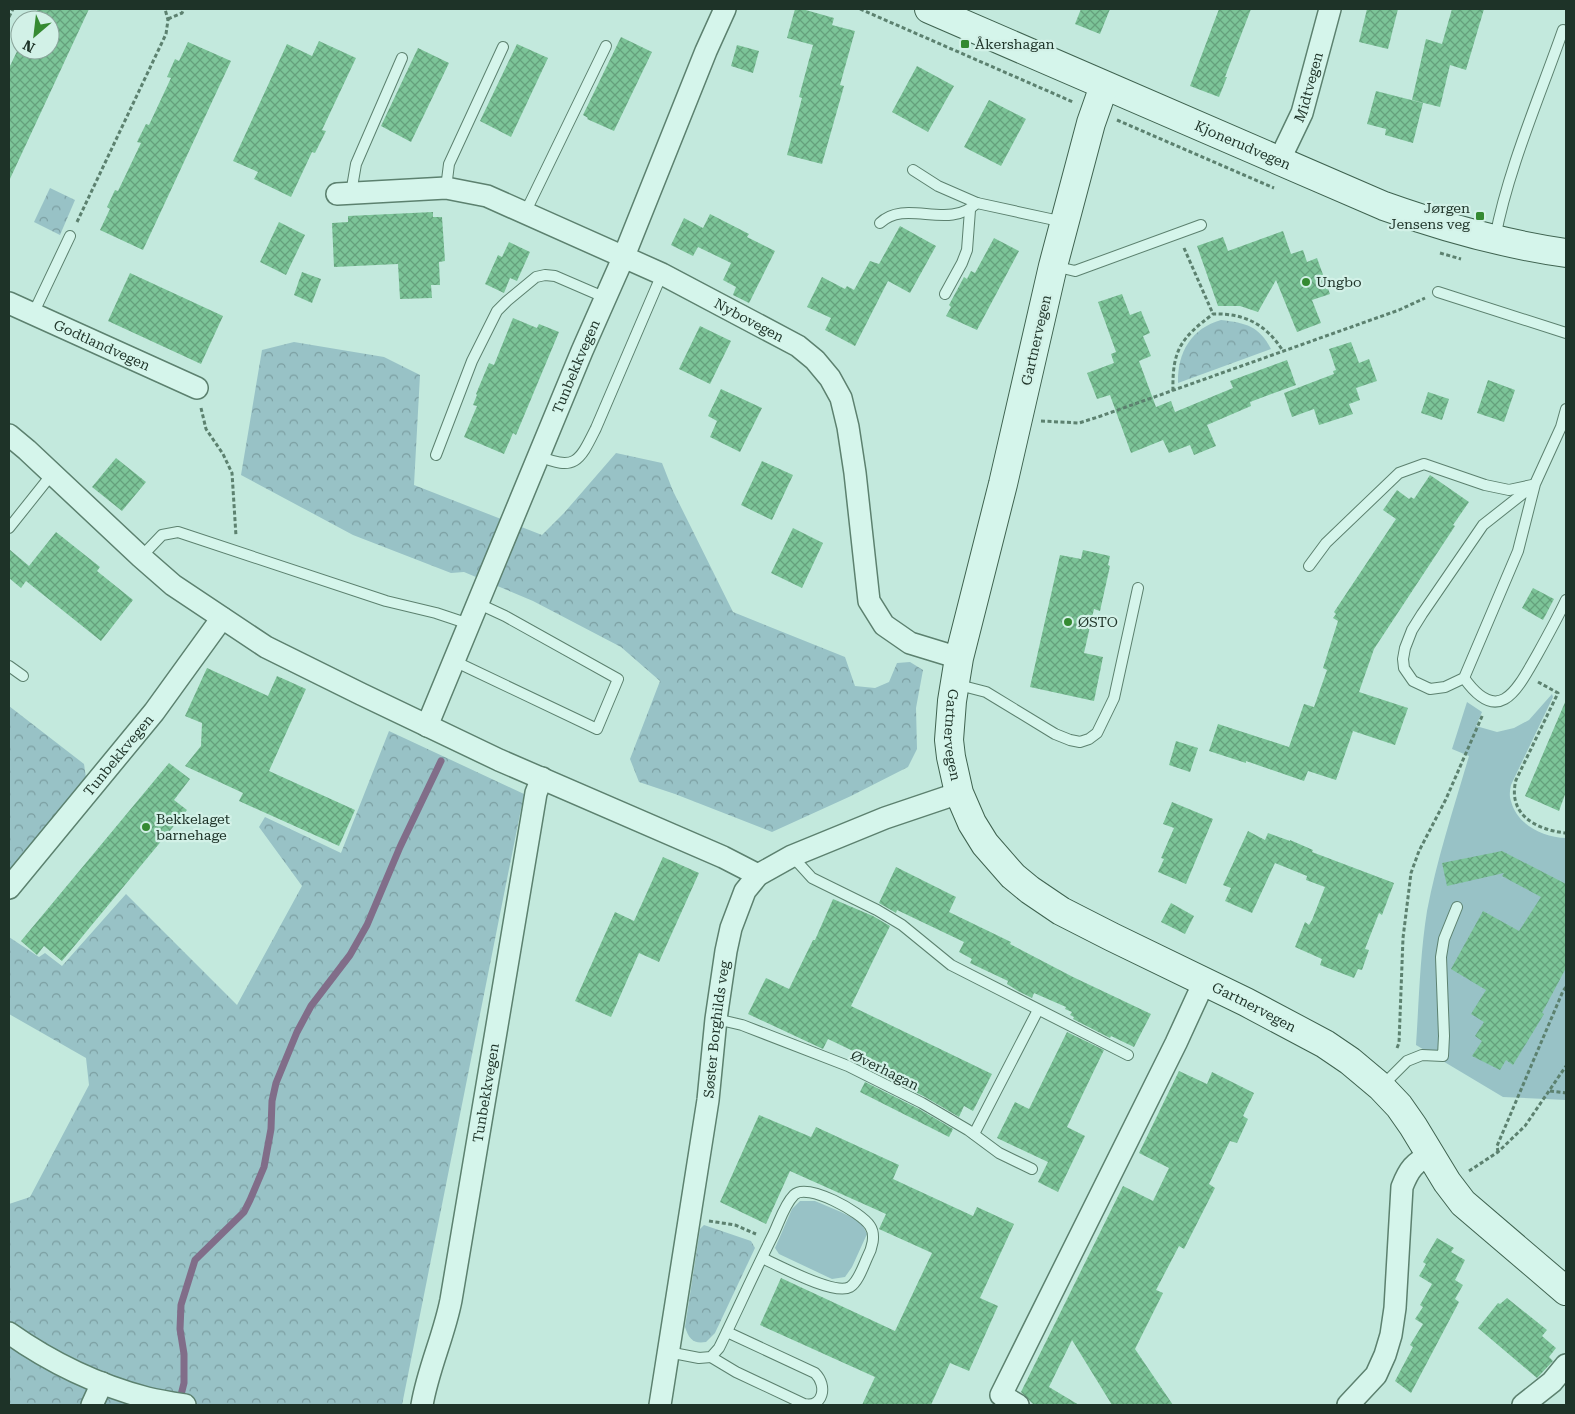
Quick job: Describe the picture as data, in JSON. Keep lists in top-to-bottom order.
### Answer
{
  "streets": {
    "street": [
      "Midtvegen",
      "Kjonerudvegen",
      "Nybovegen",
      "Gartnervegen",
      "Godtlandvegen",
      "Tunbekkvegen",
      "Søster Borghilds veg"
    ],
    "lane": ["Øverhagan"]
  },
  "crossings": [
    ["Midtvegen", "Kjonerudvegen"],
    ["Kjonerudvegen", "Gartnervegen"],
    ["Nybovegen", "Gartnervegen"],
    ["Nybovegen", "Tunbekkvegen"],
    ["Gartnervegen", "Søster Borghilds veg"],
    ["Søster Borghilds veg", "Øverhagan"]
  ],
  "places": {
    "transit": ["Åkershagan", "Jørgen Jensens veg"],
    "other": ["Ungbo", "ØSTO", "Bekkelaget barnehage"]
  },
  "north": "bottom left"
}
